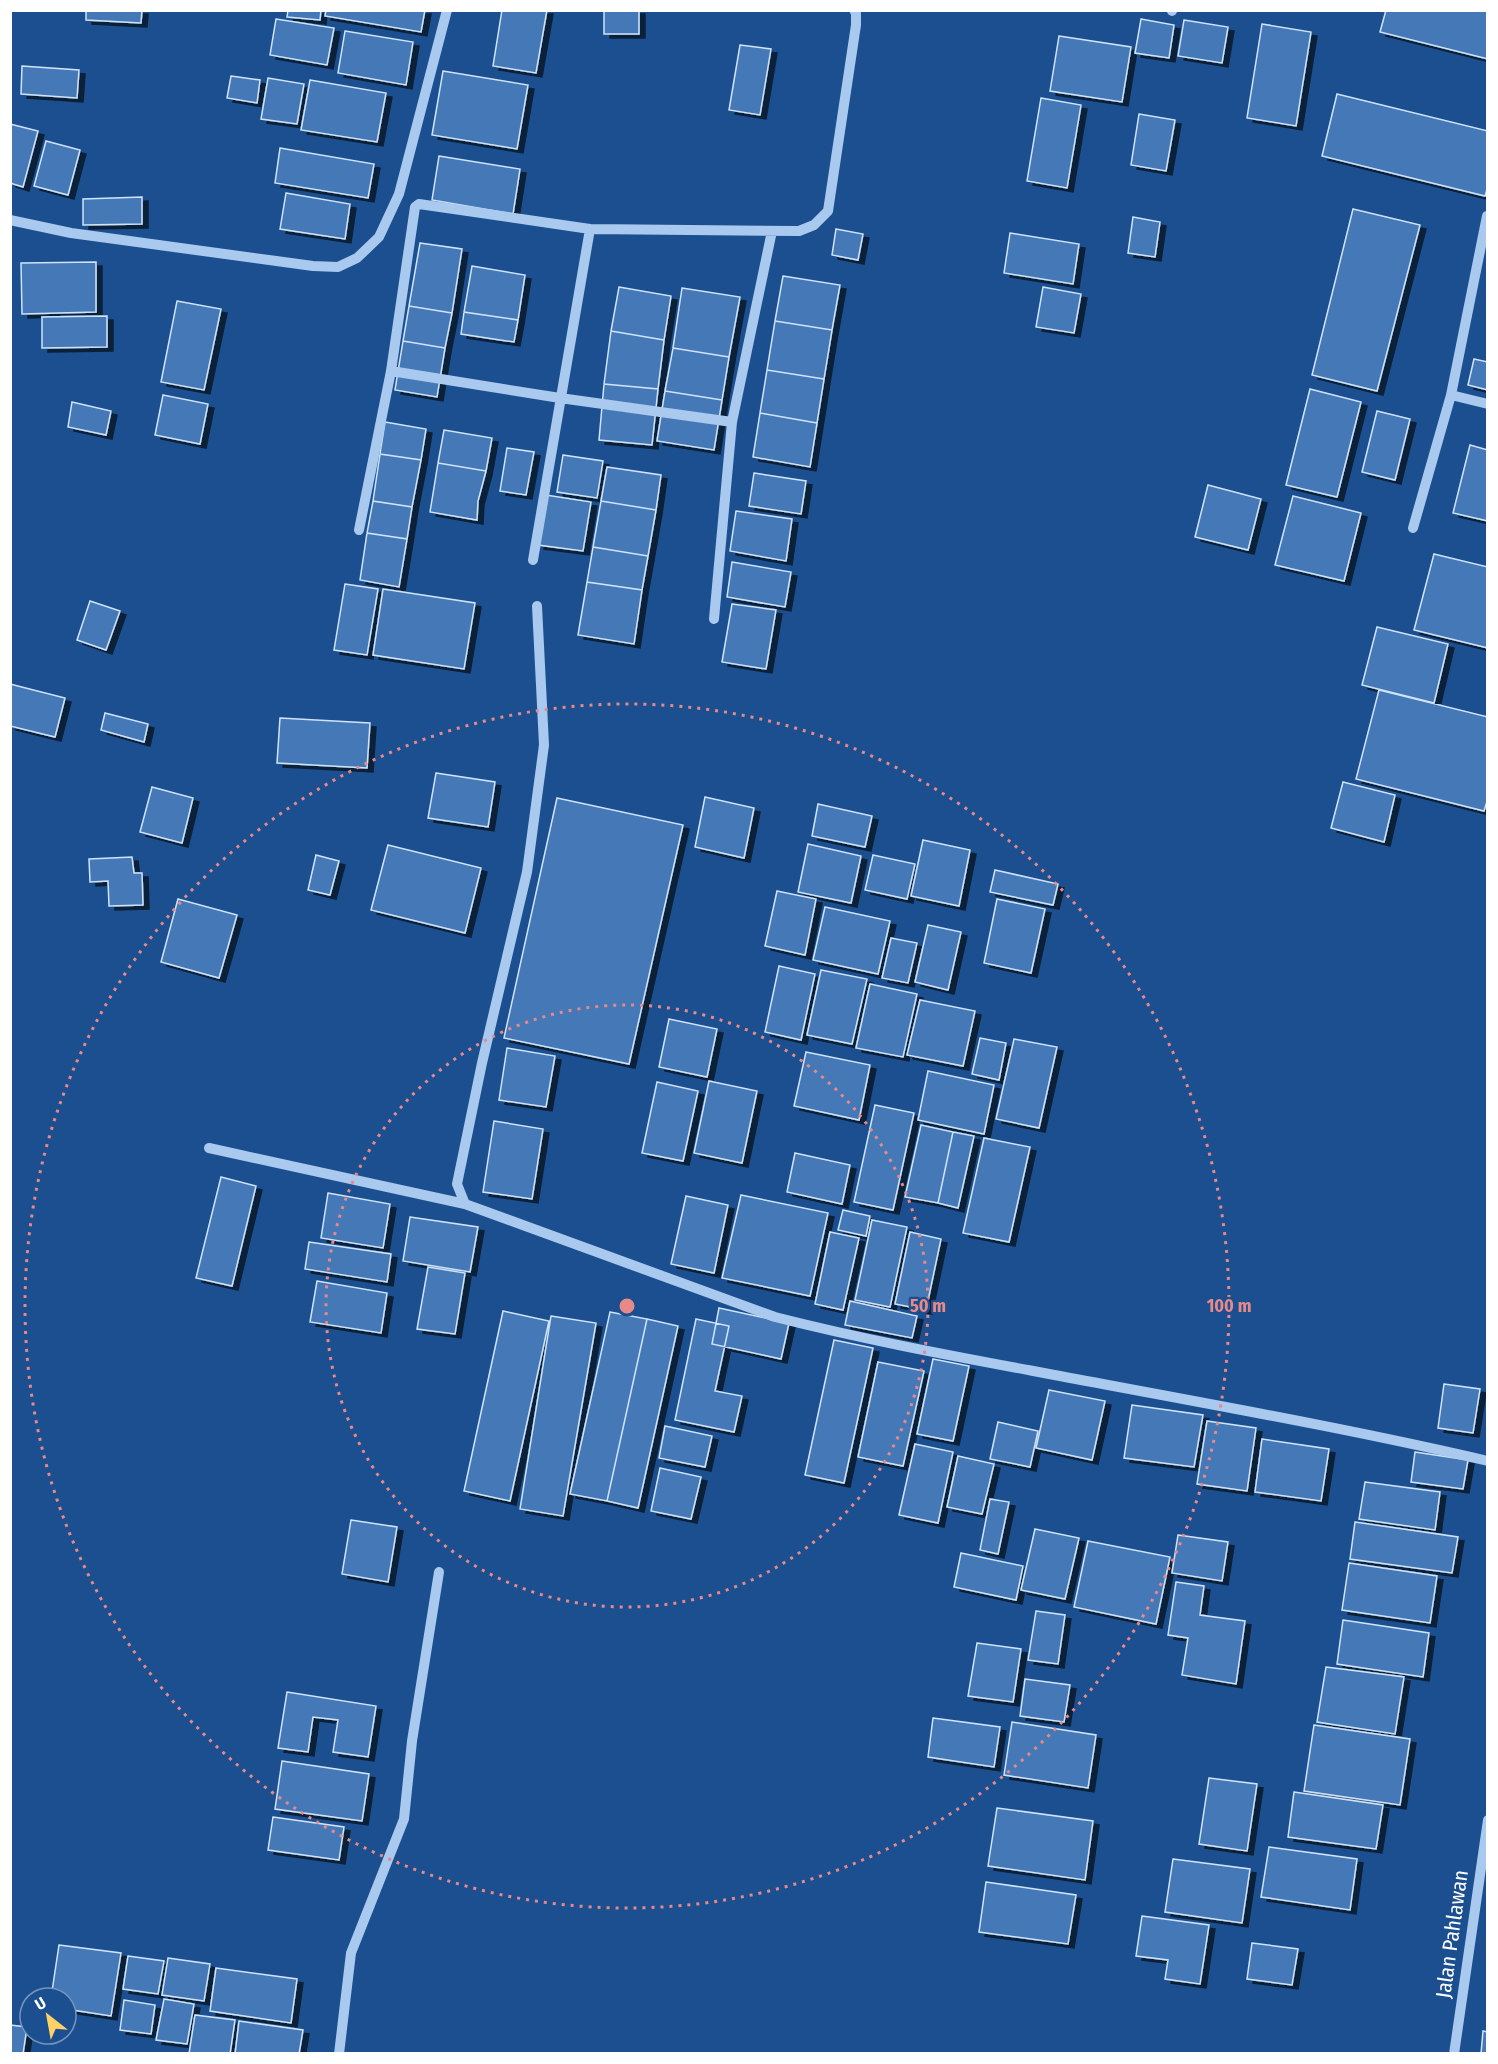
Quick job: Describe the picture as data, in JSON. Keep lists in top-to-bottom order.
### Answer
{
  "streets": {
    "street": ["Jalan Pahlawan"]
  },
  "north": "top left",
  "rings": ["50 m", "100 m"]
}
